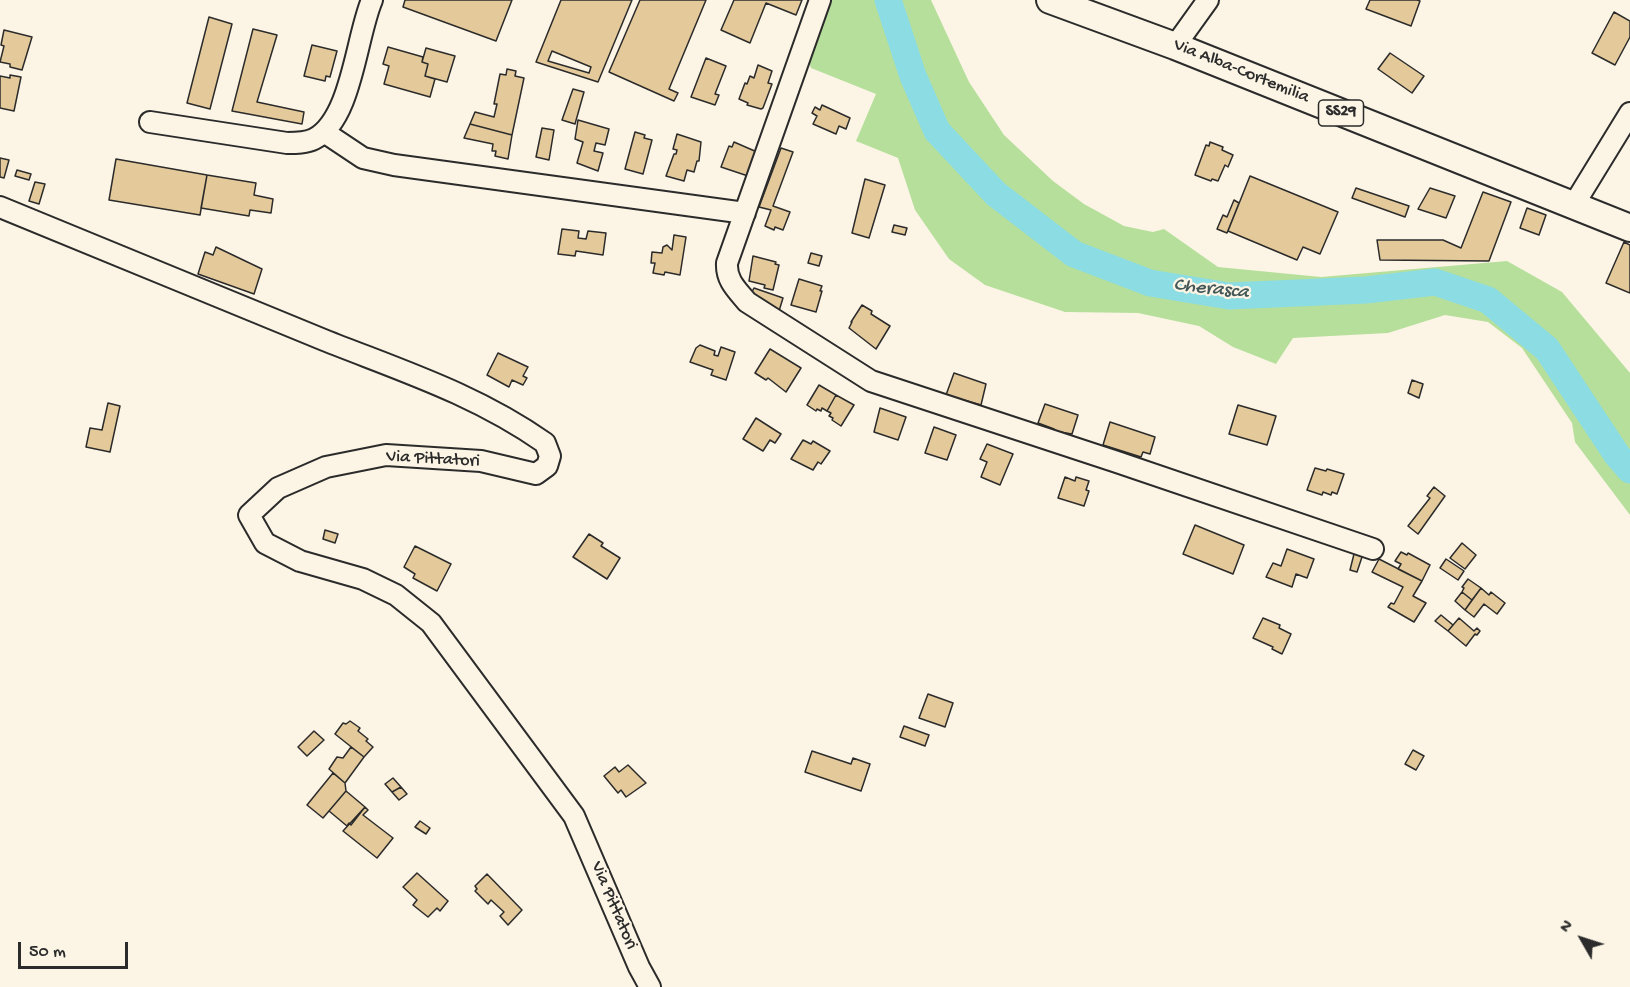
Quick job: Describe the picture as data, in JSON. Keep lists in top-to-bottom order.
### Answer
{
  "streets": {
    "main road": ["Via Alba-Cortemilia", "SS29"],
    "street": ["Via Pittatori"]
  },
  "water": ["Cherasca"],
  "scale_bar": "50 m",
  "north": "top left"
}
